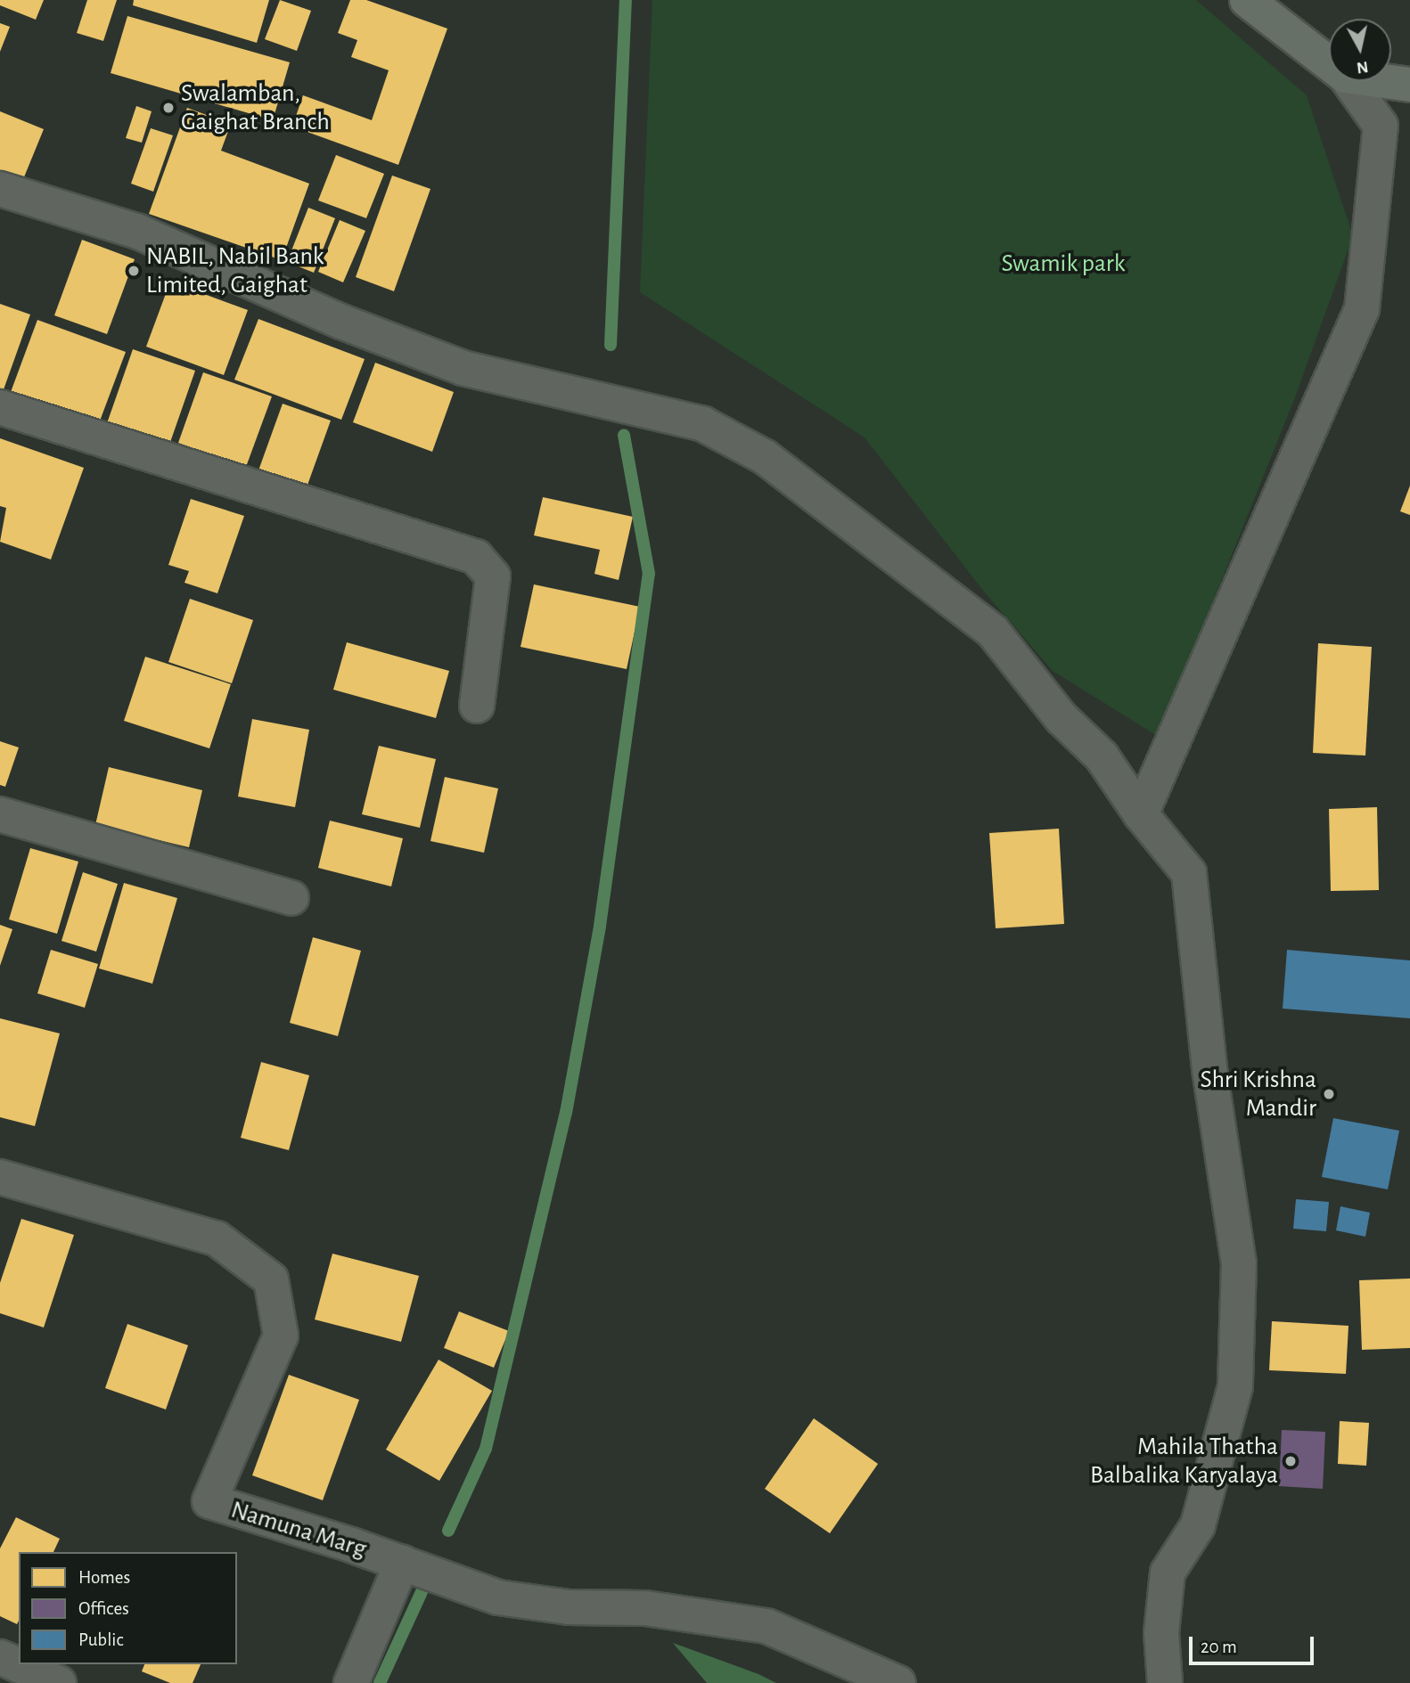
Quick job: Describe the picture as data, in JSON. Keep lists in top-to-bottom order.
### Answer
{
  "streets": {
    "street": ["Namuna Marg"]
  },
  "parks": ["Swamik park"],
  "places": [
    "Swalamban, Gaighat Branch",
    "NABIL, Nabil Bank Limited, Gaighat",
    "Shri Krishna Mandir",
    "Mahila Thatha Balbalika Karyalaya"
  ],
  "legend": ["Homes", "Offices", "Public"],
  "scale_bar": "20 m",
  "north": "bottom"
}
